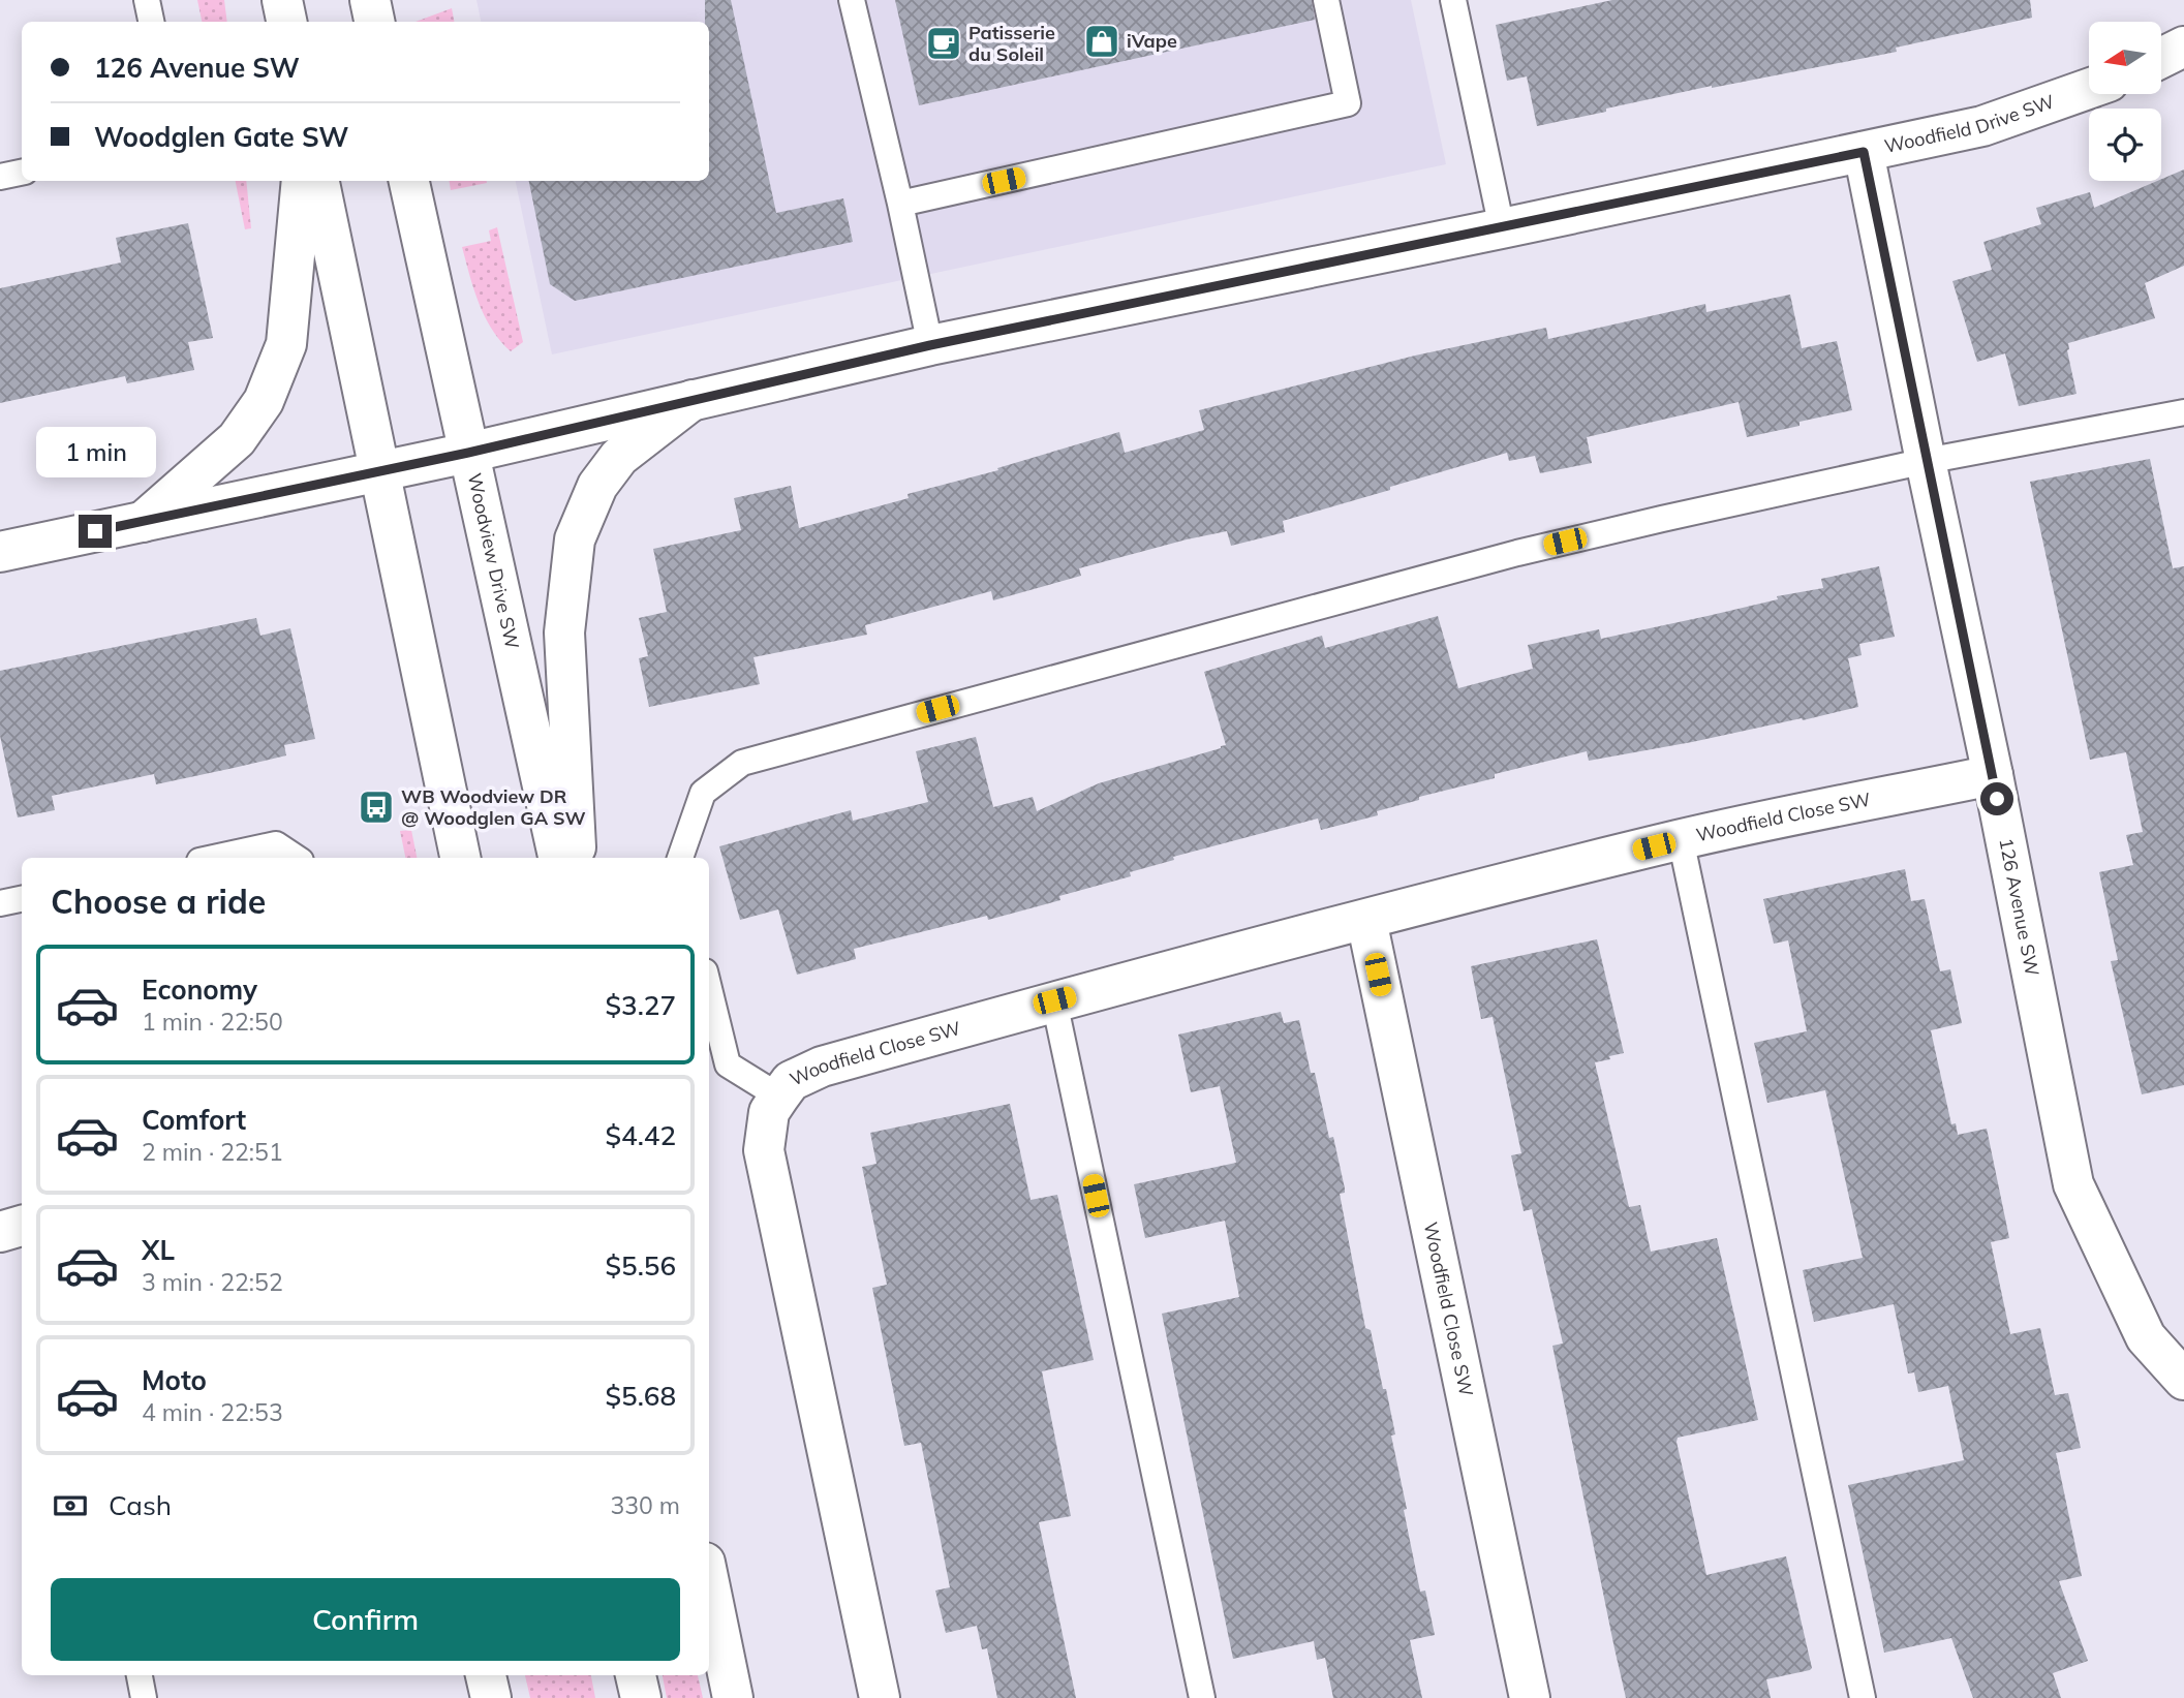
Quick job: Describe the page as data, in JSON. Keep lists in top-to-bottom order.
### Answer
{
  "streets": {
    "street": [
      "Woodfield Drive SW",
      "Woodview Drive SW",
      "Woodfield Close SW",
      "126 Avenue SW"
    ]
  },
  "crossings": [
    ["Woodfield Drive SW", "Woodview Drive SW"],
    ["Woodfield Drive SW", "126 Avenue SW"],
    ["Woodfield Close SW", "126 Avenue SW"]
  ],
  "places": {
    "shop": ["iVape"],
    "cafe": ["Patisserie du Soleil"],
    "bus stop": ["WB Woodview DR @ Woodglen GA SW"]
  },
  "north": "left",
  "page": {
    "banner": ["126 Avenue SW", "Woodglen Gate SW"],
    "bubble": "1 min",
    "heading": "Choose a ride",
    "list": [
      {
        "name": "Economy",
        "note": "1 min · 22:50",
        "value": "$3.27"
      },
      {
        "name": "Comfort",
        "note": "2 min · 22:51",
        "value": "$4.42"
      },
      {
        "name": "XL",
        "note": "3 min · 22:52",
        "value": "$5.56"
      },
      {
        "name": "Moto",
        "note": "4 min · 22:53",
        "value": "$5.68"
      }
    ],
    "pay": ["Cash", "330 m"],
    "buttons": "Confirm"
  }
}
